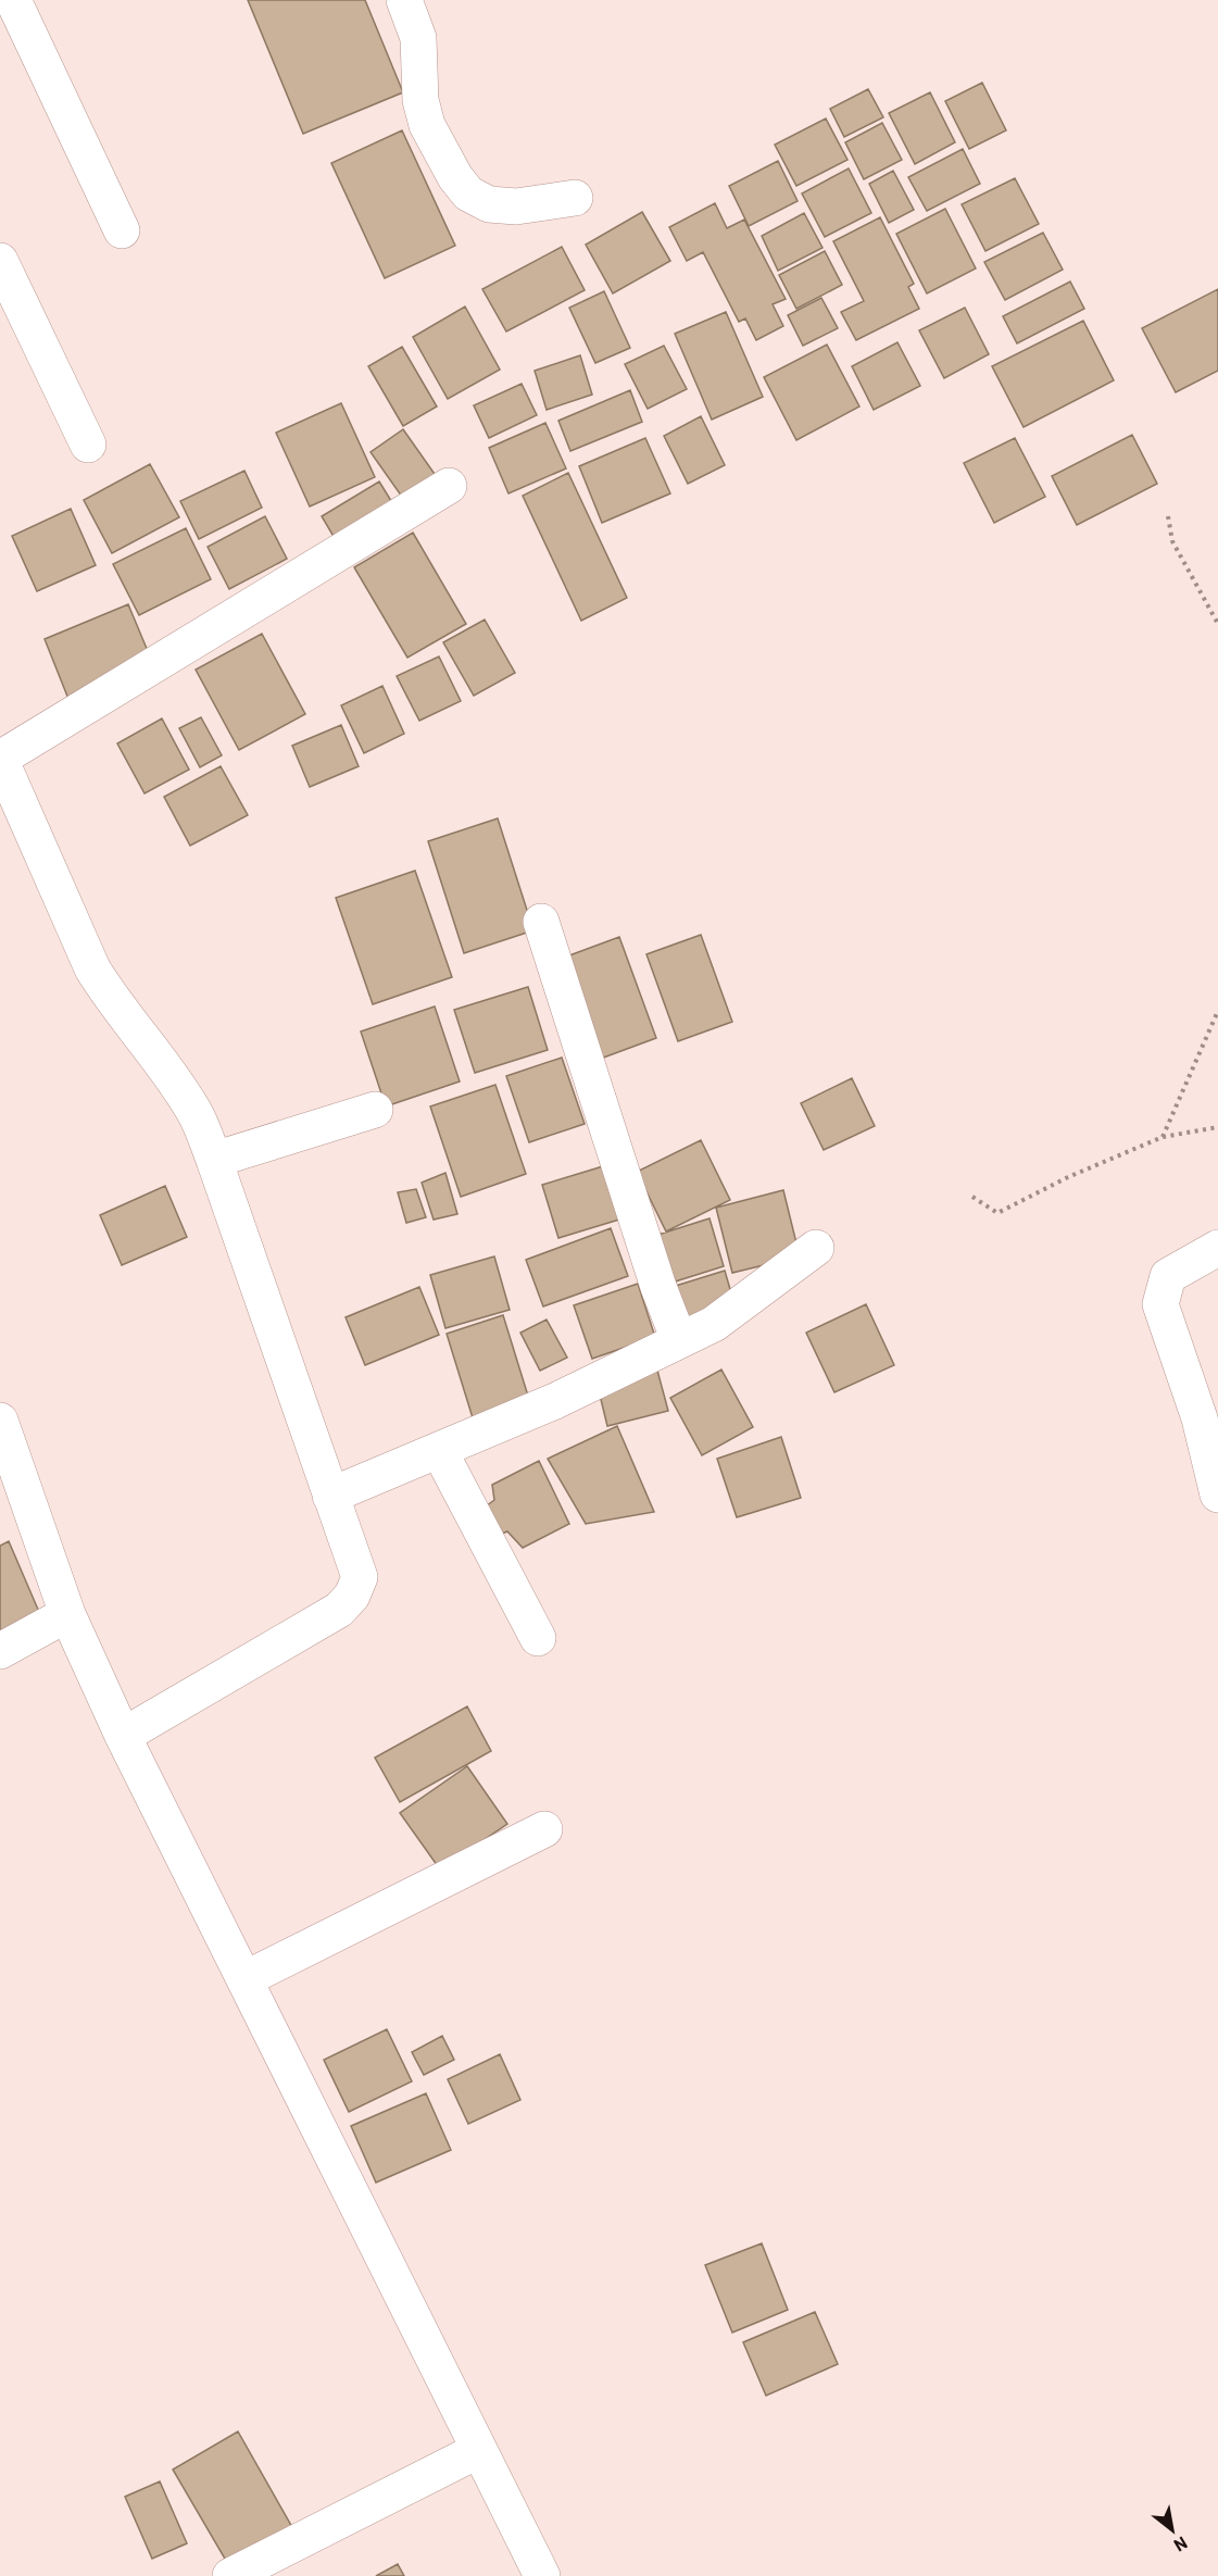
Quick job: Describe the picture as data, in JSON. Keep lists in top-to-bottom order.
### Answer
{
  "north": "bottom right"
}
